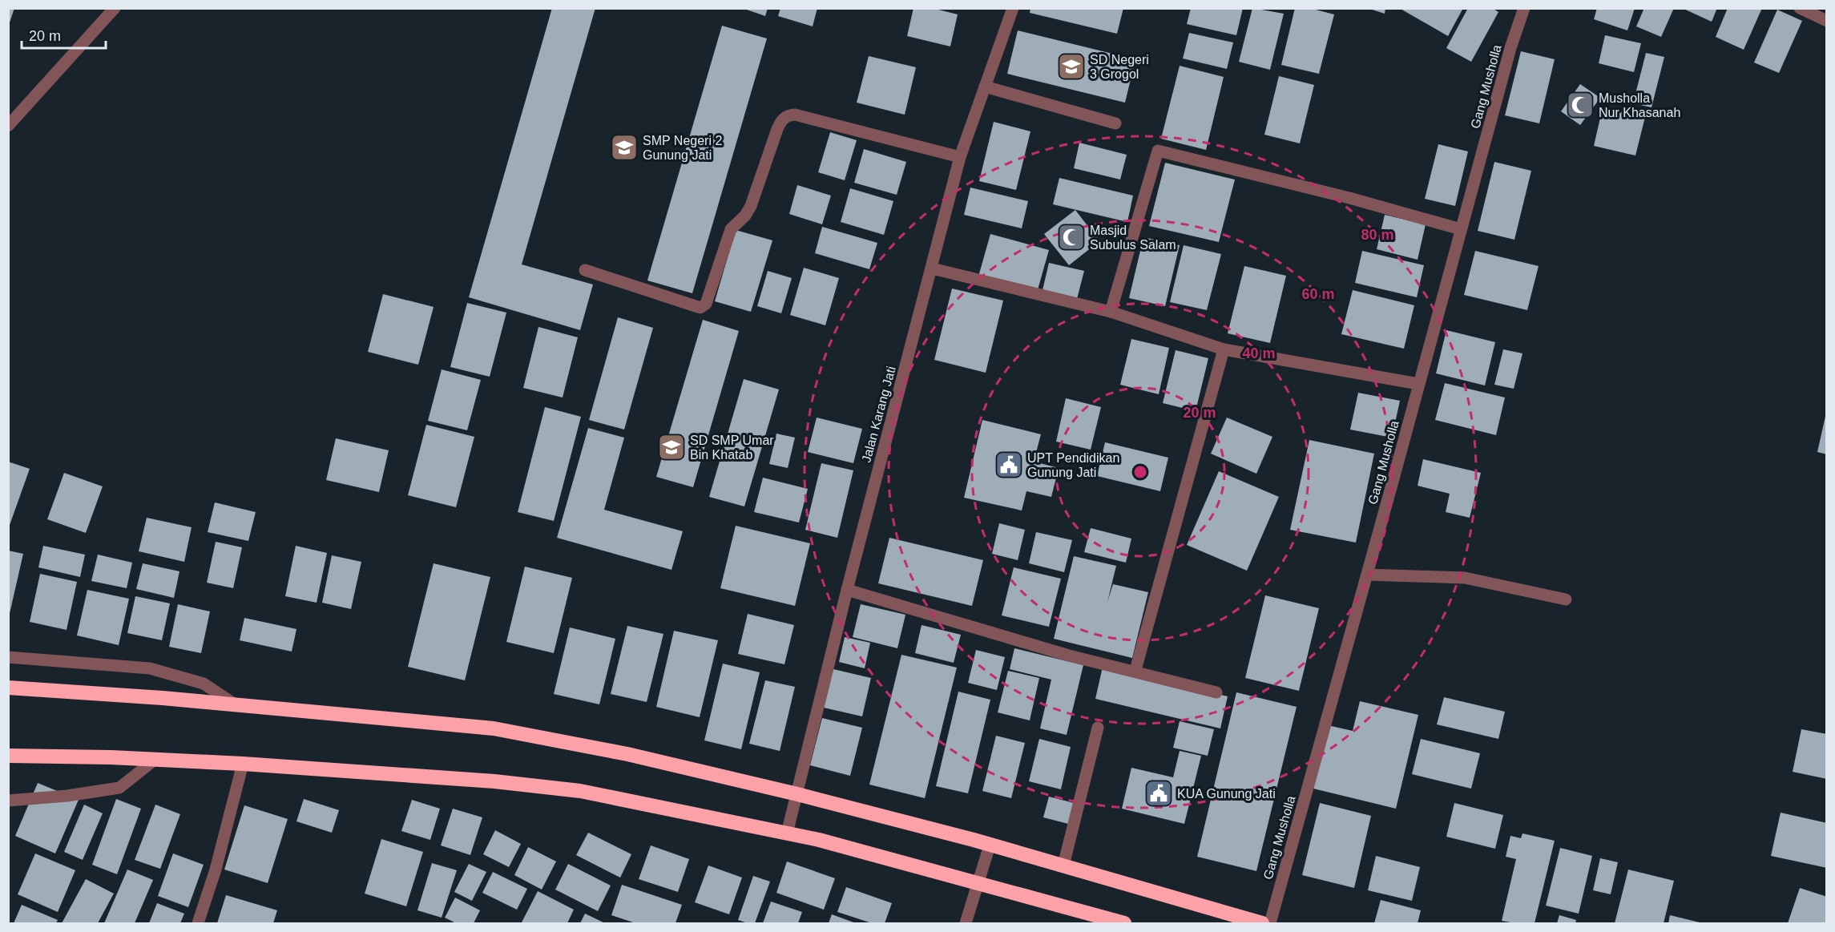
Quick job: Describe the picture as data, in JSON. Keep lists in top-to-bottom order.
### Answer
{
  "streets": {
    "street": ["Gang Musholla", "Jalan Karang Jati"]
  },
  "places": {
    "school or university": ["SD Negeri 3 Grogol", "SMP Negeri 2 Gunung Jati", "SD SMP Umar Bin Khatab"],
    "mosque": ["Musholla Nur Khasanah", "Masjid Subulus Salam"],
    "public building": ["UPT Pendidikan Gunung Jati", "KUA Gunung Jati"]
  },
  "scale_bar": "20 m",
  "rings": [
    "80 m",
    "60 m",
    "40 m",
    "20 m"
  ]
}
